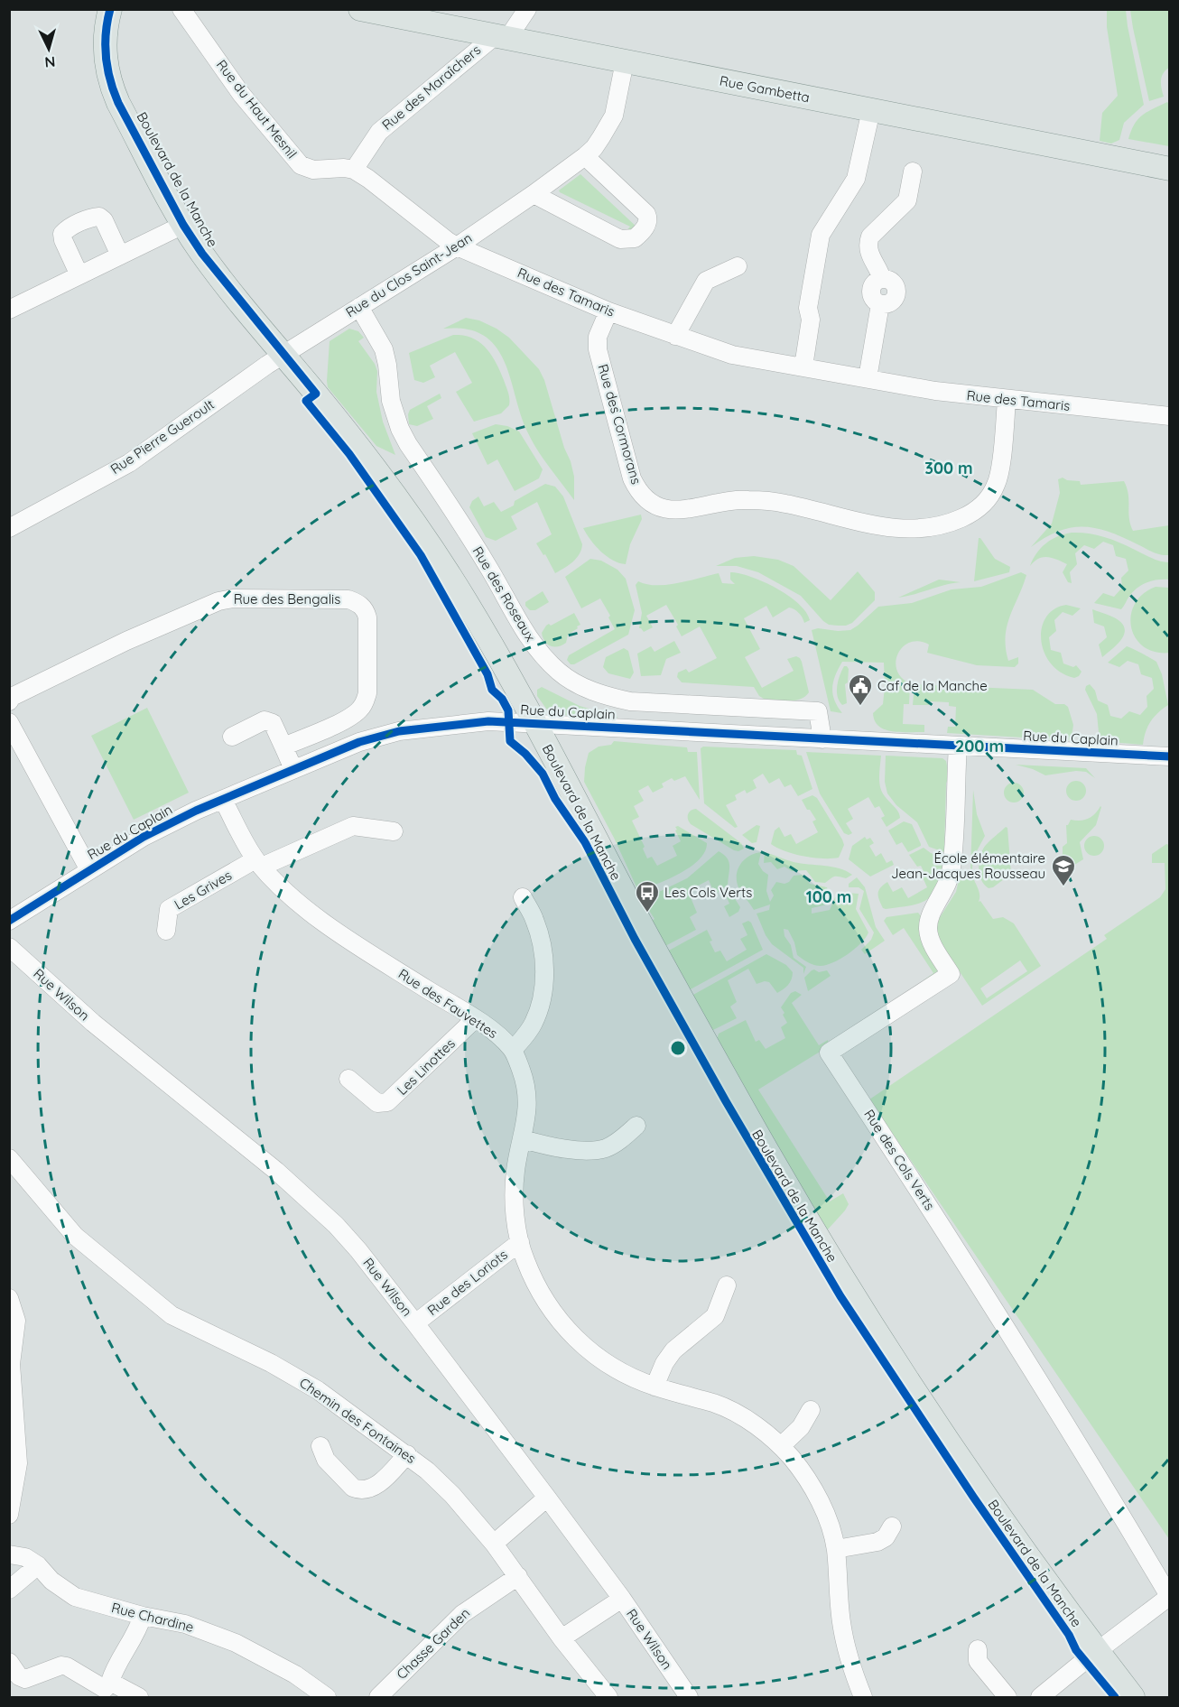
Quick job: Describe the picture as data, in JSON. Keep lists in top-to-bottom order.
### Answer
{
  "streets": {
    "main road": ["Rue Gambetta", "Boulevard de la Manche"],
    "street": [
      "Rue des Maraîchers",
      "Rue du Haut Mesnil",
      "Rue du Clos Saint-Jean",
      "Rue des Tamaris",
      "Rue des Cormorans",
      "Rue Pierre Gueroult",
      "Rue des Roseaux",
      "Rue des Bengalis",
      "Rue du Caplain",
      "Les Grives",
      "Rue Wilson",
      "Rue des Fauvettes",
      "Les Linottes",
      "Rue des Cols Verts",
      "Rue des Loriots",
      "Chemin des Fontaines",
      "Rue Chardine",
      "Chasse Garden"
    ]
  },
  "crossings": [
    ["Rue des Maraîchers", "Rue Gambetta"],
    ["Rue des Maraîchers", "Rue du Haut Mesnil"],
    ["Rue Gambetta", "Rue du Clos Saint-Jean"],
    ["Boulevard de la Manche", "Rue du Clos Saint-Jean"],
    ["Boulevard de la Manche", "Rue Pierre Gueroult"],
    ["Boulevard de la Manche", "Rue du Caplain"],
    ["Rue du Clos Saint-Jean", "Rue des Tamaris"],
    ["Rue du Clos Saint-Jean", "Rue Pierre Gueroult"],
    ["Rue du Clos Saint-Jean", "Rue des Roseaux"],
    ["Rue des Tamaris", "Rue des Cormorans"],
    ["Rue des Roseaux", "Rue du Caplain"],
    ["Rue du Caplain", "Rue des Fauvettes"],
    ["Rue du Caplain", "Rue des Cols Verts"],
    ["Les Grives", "Rue des Fauvettes"],
    ["Rue Wilson", "Rue des Loriots"],
    ["Rue des Fauvettes", "Les Linottes"],
    ["Rue des Fauvettes", "Rue des Loriots"],
    ["Chemin des Fontaines", "Chasse Garden"]
  ],
  "places": {
    "public building": ["Caf de la Manche"],
    "school or university": ["École élémentaire Jean-Jacques Rousseau"],
    "bus stop": ["Les Cols Verts"]
  },
  "north": "bottom",
  "rings": ["300 m", "200 m", "100 m"]
}
